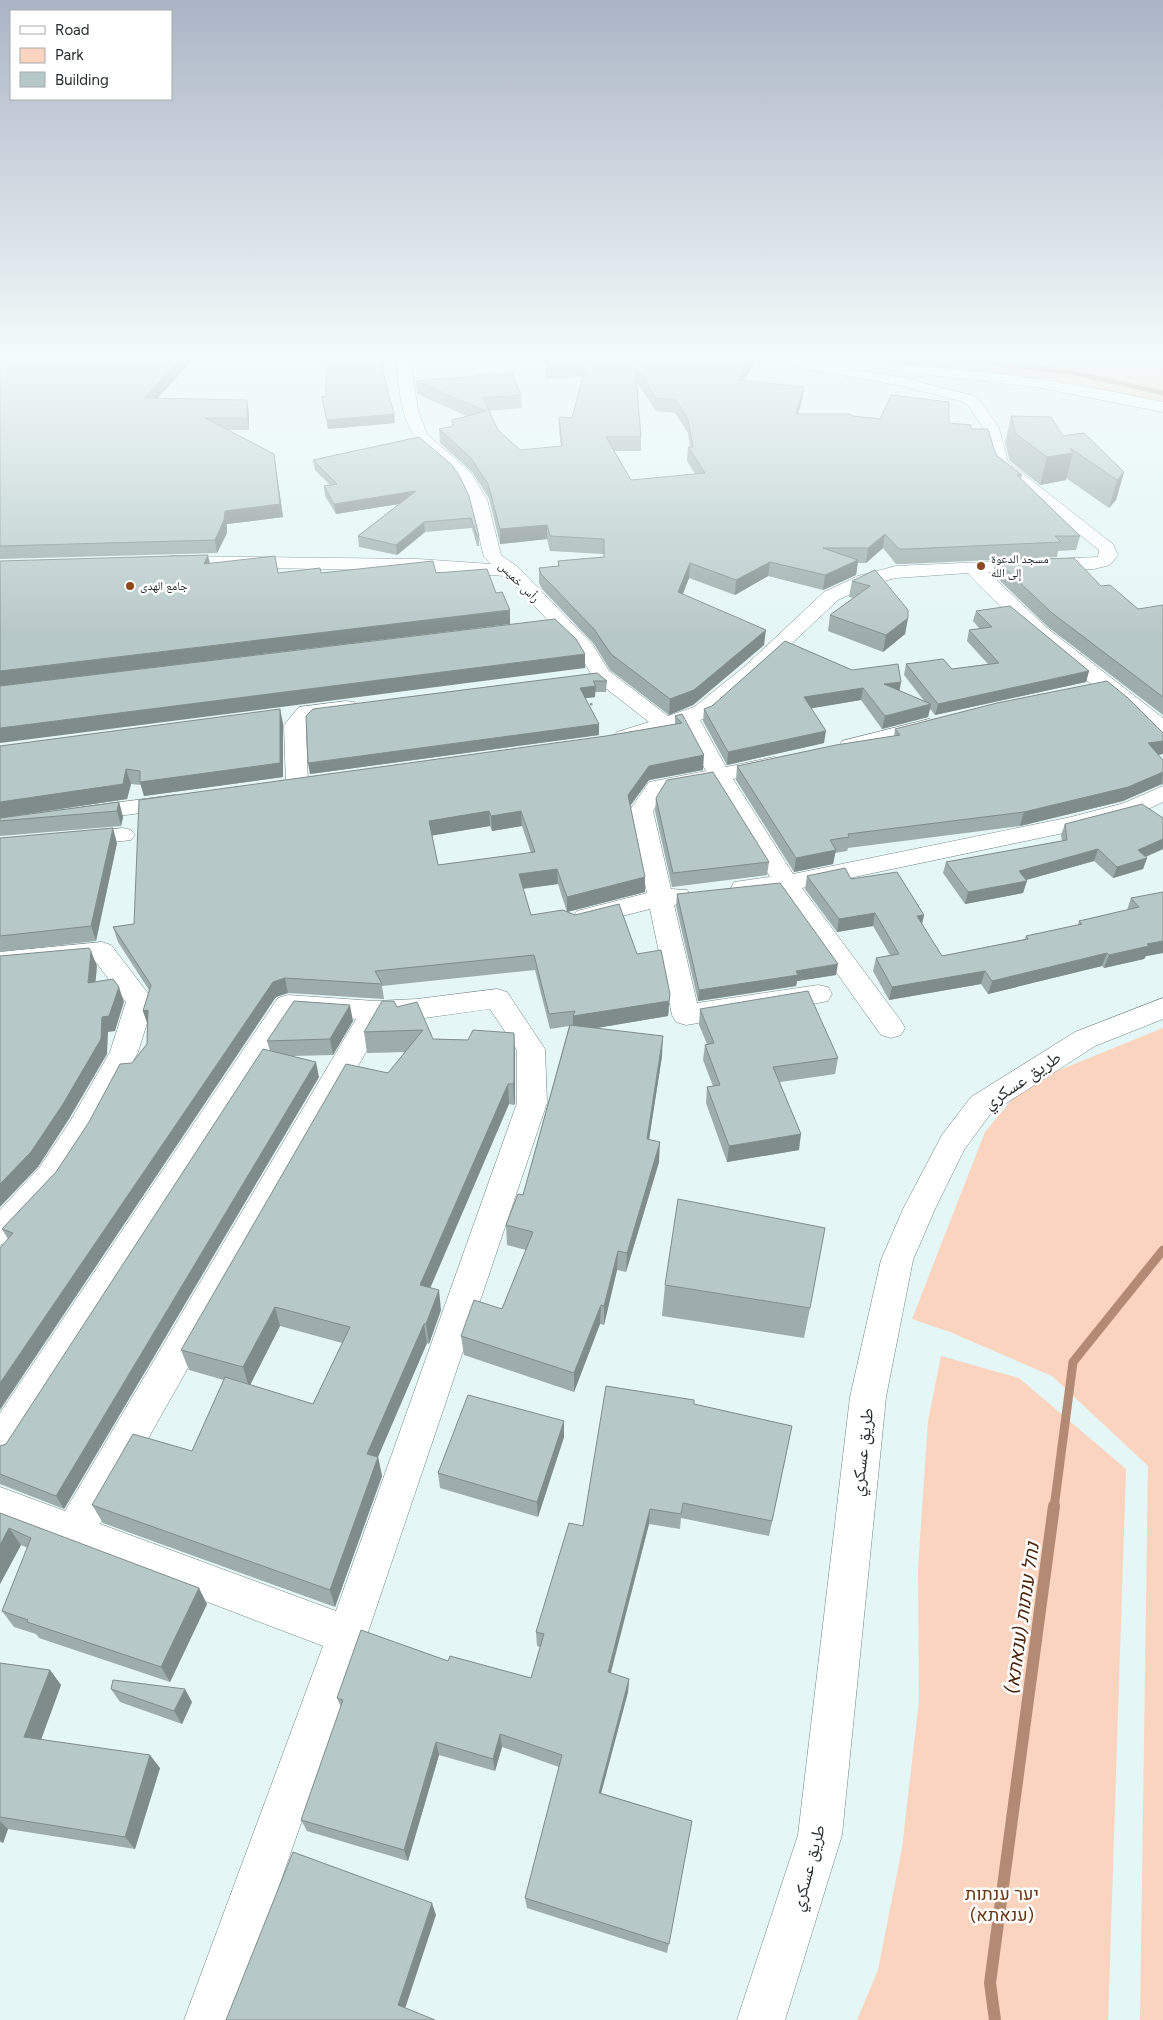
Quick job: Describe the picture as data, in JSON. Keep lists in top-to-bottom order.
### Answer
{
  "streets": {
    "street": ["رأس خميس", "طريق عسكري"]
  },
  "water": ["נחל ענתות (ענאתא)"],
  "parks": ["יער ענתות (ענאתא)"],
  "places": ["مسجد الدعوة إلى الله", "جامع الهدى"],
  "legend": ["Road", "Park", "Building"]
}
